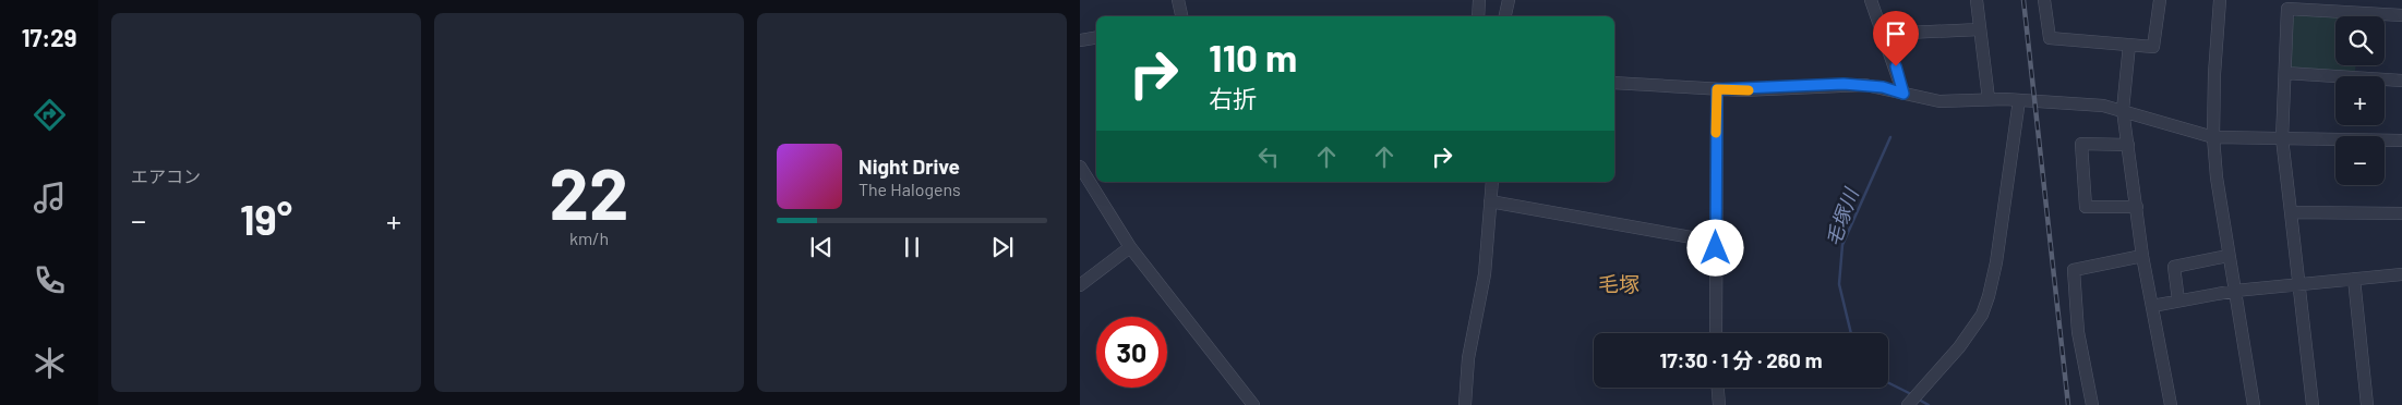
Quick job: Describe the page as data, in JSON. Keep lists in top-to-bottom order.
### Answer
{
  "districts": ["毛塚"],
  "water": ["毛塚川"],
  "page": {
    "tabs": "17:29",
    "tile": [
      "エアコン",
      ["22", "km/h"]
    ],
    "map_buttons": ["+", "−"],
    "turn": ["110 m", "右折"],
    "song": ["Night Drive", "The Halogens"],
    "heat": ["−", "19°", "+"],
    "limit": "30",
    "trip": "17:30 · 1 分 · 260 m"
  }
}
